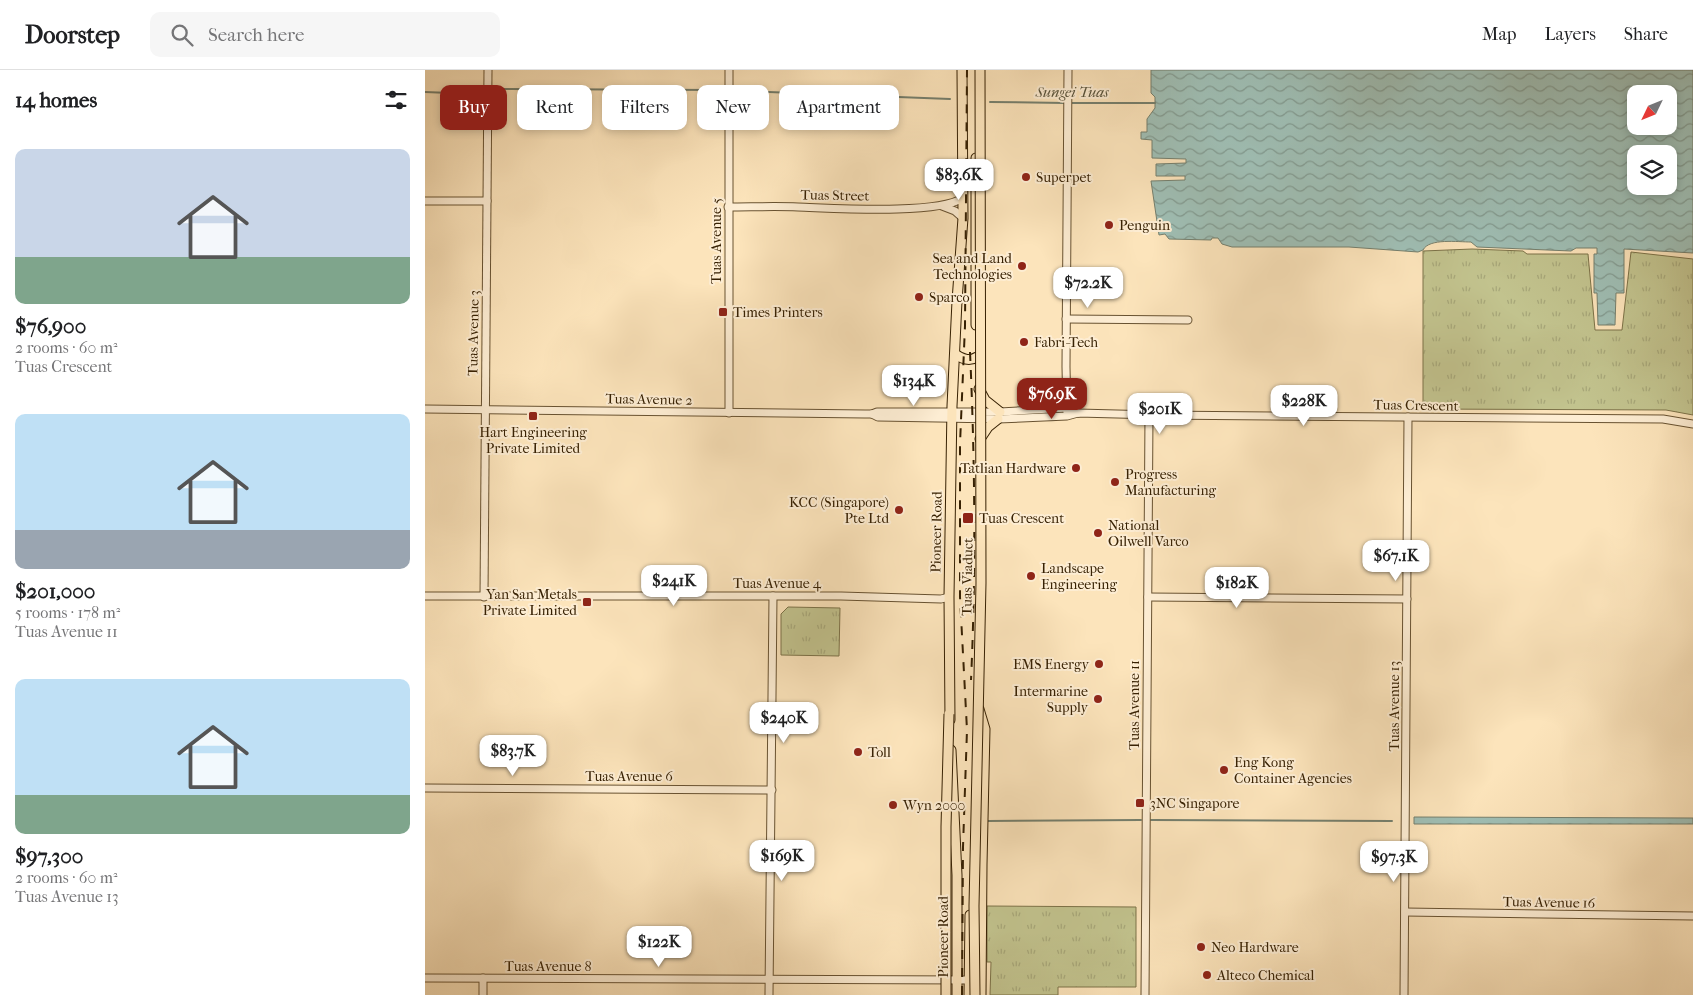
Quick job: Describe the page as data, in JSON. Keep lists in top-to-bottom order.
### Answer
{
  "streets": {
    "main road": ["Pioneer Road", "Tuas Viaduct"],
    "street": [
      "Tuas Street",
      "Tuas Avenue 5",
      "Tuas Avenue 3",
      "Tuas Avenue 2",
      "Tuas Crescent",
      "Tuas Avenue 4",
      "Tuas Avenue 11",
      "Tuas Avenue 13",
      "Tuas Avenue 6",
      "Tuas Avenue 16",
      "Tuas Avenue 8"
    ]
  },
  "crossings": [
    ["Tuas Street", "Tuas Avenue 5"],
    ["Tuas Street", "Pioneer Road"],
    ["Tuas Avenue 5", "Tuas Avenue 2"],
    ["Tuas Avenue 3", "Tuas Avenue 2"],
    ["Tuas Avenue 3", "Tuas Avenue 4"],
    ["Tuas Avenue 2", "Tuas Crescent"],
    ["Tuas Avenue 2", "Pioneer Road"],
    ["Tuas Crescent", "Pioneer Road"],
    ["Tuas Crescent", "Tuas Avenue 11"],
    ["Tuas Crescent", "Tuas Avenue 13"],
    ["Pioneer Road", "Tuas Viaduct"],
    ["Pioneer Road", "Tuas Avenue 4"],
    ["Pioneer Road", "Tuas Avenue 8"],
    ["Tuas Avenue 13", "Tuas Avenue 16"]
  ],
  "water": ["Sungei Tuas"],
  "places": {
    "other": [
      "Superpet",
      "Penguin",
      "Sea and Land Technologies",
      "Sparco",
      "Fabri-Tech",
      "Tatlian Hardware",
      "Progress Manufacturing",
      "KCC (Singapore) Pte Ltd",
      "National Oilwell Varco",
      "Landscape Engineering",
      "EMS Energy",
      "Intermarine Supply",
      "Toll",
      "Eng Kong Container Agencies",
      "Wyn 2000",
      "Neo Hardware",
      "Alteco Chemical"
    ],
    "transit": [
      "Times Printers",
      "Hart Engineering Private Limited",
      "Tuas Crescent",
      "Yan San Metals Private Limited",
      "3NC Singapore"
    ]
  },
  "north": "bottom left",
  "page": {
    "header": "Doorstep",
    "search": "Search here",
    "nav": ["Map", "Layers", "Share"],
    "heading": "14 homes",
    "chip": [
      "Buy",
      "Rent",
      "Filters",
      "New",
      "Apartment"
    ],
    "list": [
      {
        "name": "$76,900",
        "note": "2 rooms · 60 m² · Tuas Crescent"
      },
      {
        "name": "$201,000",
        "note": "5 rooms · 178 m² · Tuas Avenue 11"
      },
      {
        "name": "$97,300",
        "note": "2 rooms · 60 m² · Tuas Avenue 13"
      }
    ],
    "price": [
      "$83.6K",
      "$72.2K",
      "$134K",
      "$76.9K",
      "$228K",
      "$201K",
      "$67.1K",
      "$241K",
      "$182K",
      "$240K",
      "$83.7K",
      "$169K",
      "$97.3K",
      "$122K"
    ]
  }
}
